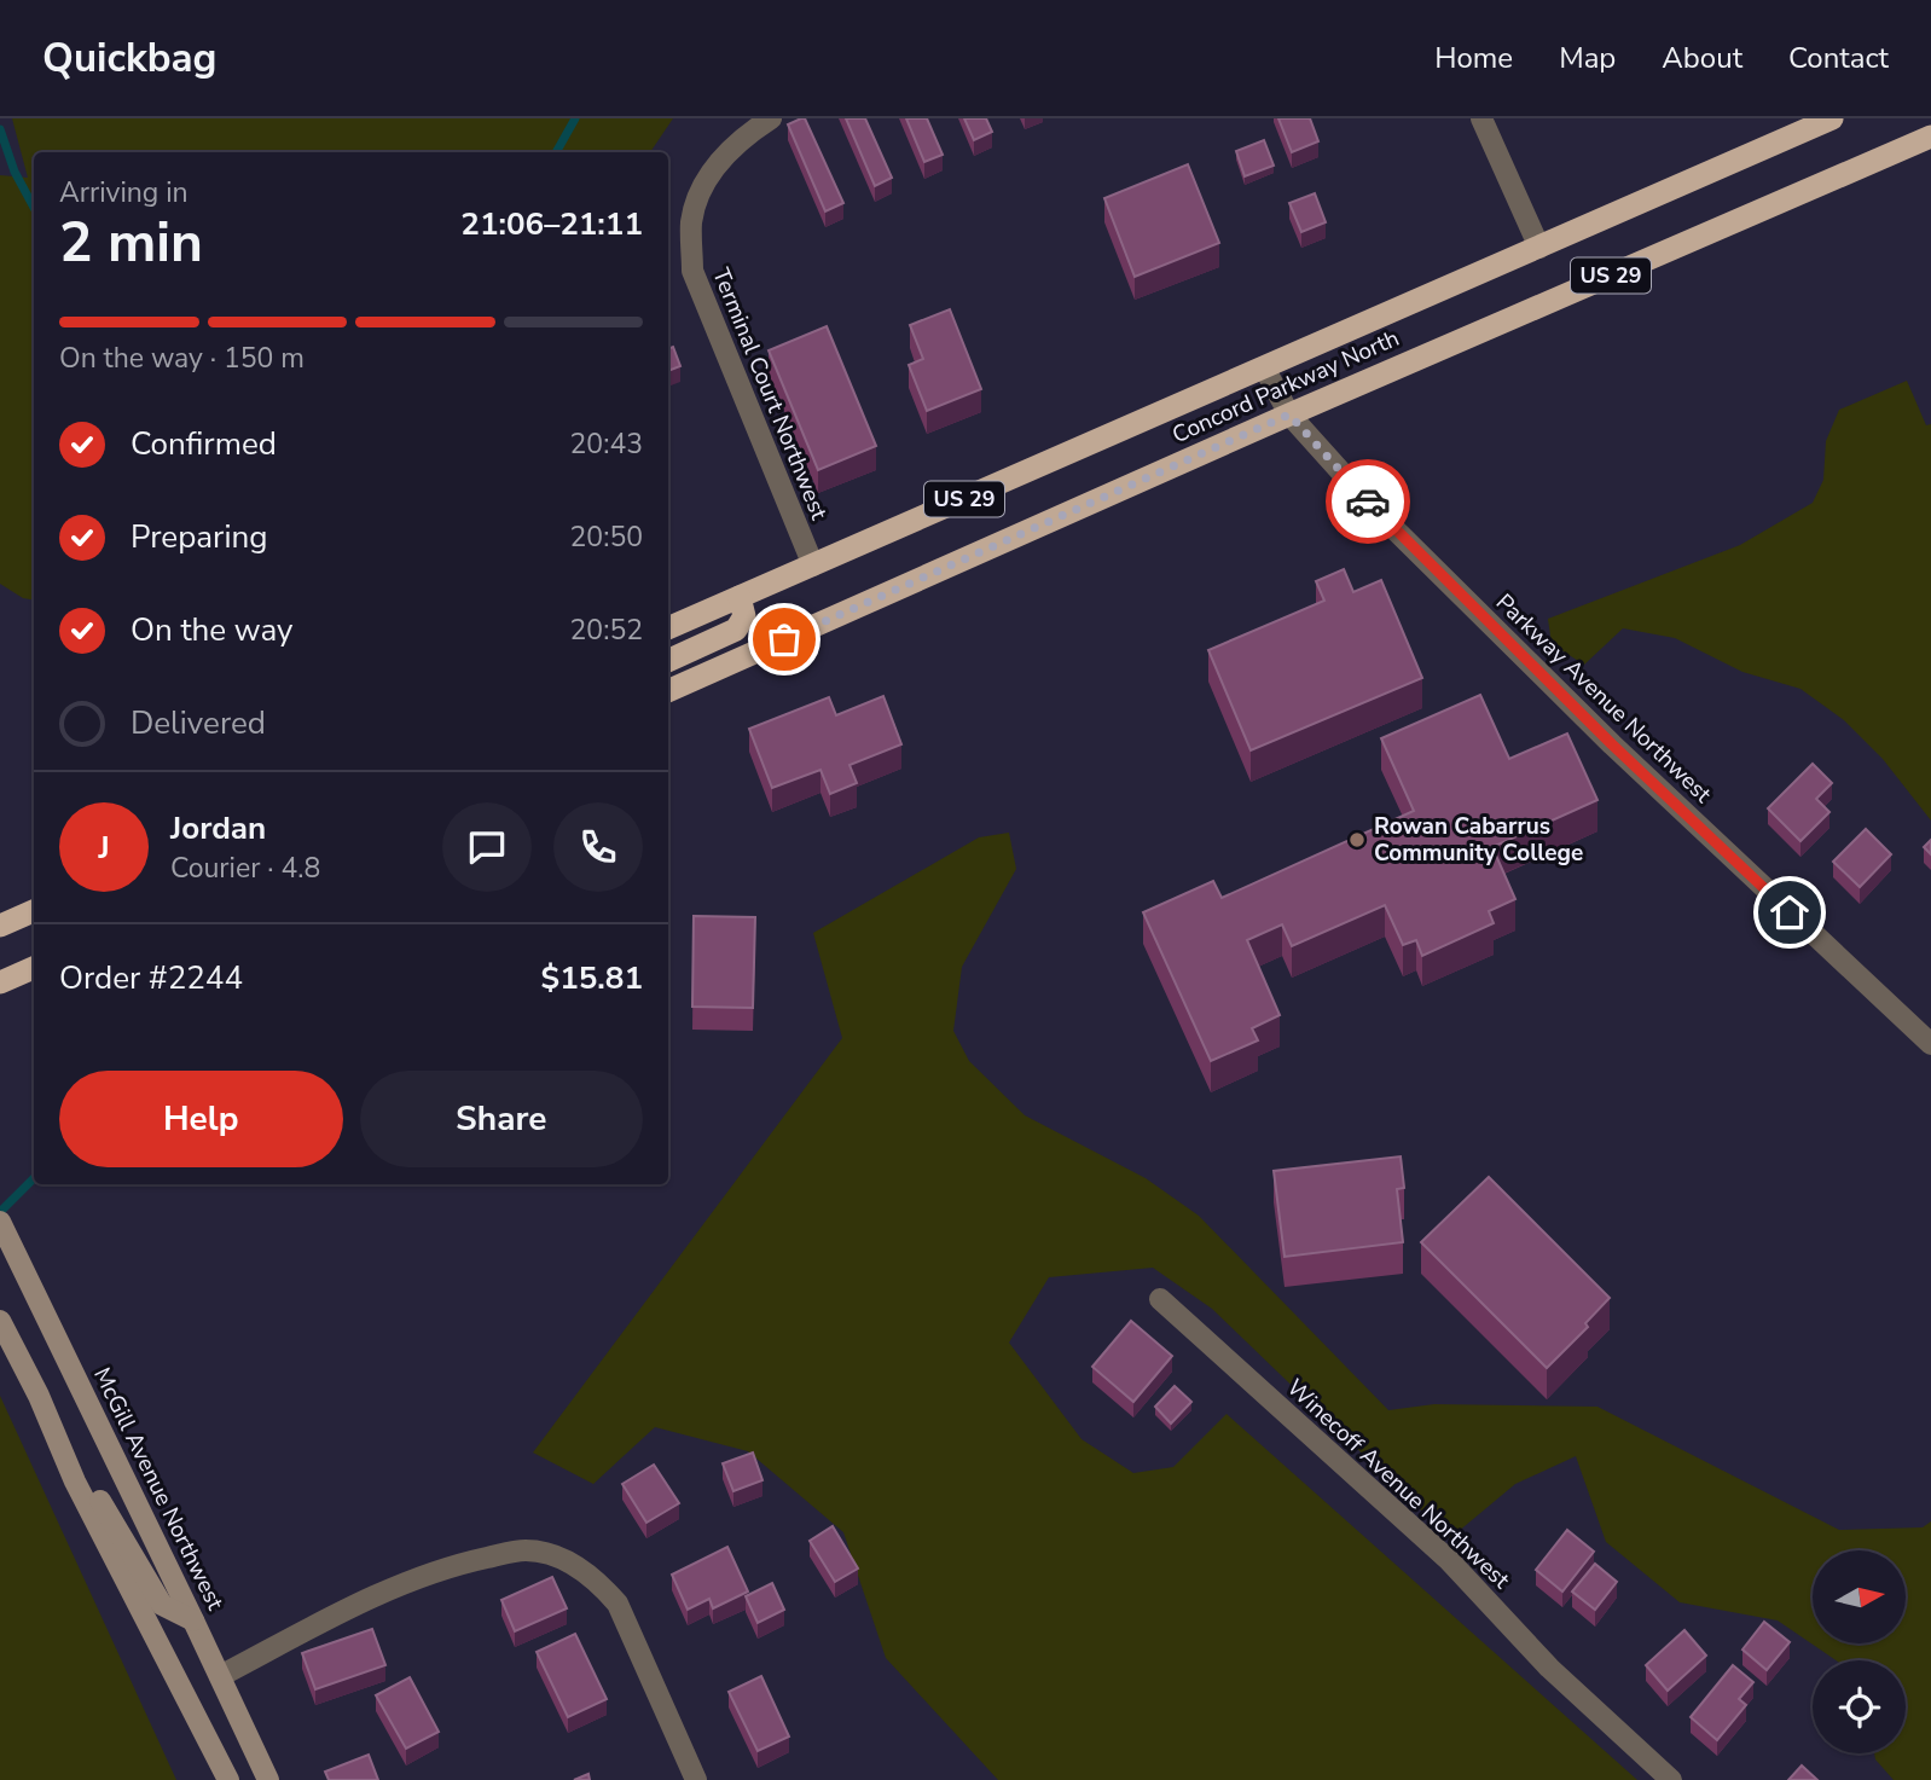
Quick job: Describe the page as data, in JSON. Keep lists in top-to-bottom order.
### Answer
{
  "streets": {
    "highway": ["US 29", "Concord Parkway North"],
    "main road": ["McGill Avenue Northwest"],
    "street": ["Terminal Court Northwest", "Parkway Avenue Northwest", "Winecoff Avenue Northwest"]
  },
  "crossings": [
    ["Concord Parkway North", "Terminal Court Northwest"],
    ["Concord Parkway North", "Parkway Avenue Northwest"]
  ],
  "places": ["Rowan Cabarrus Community College"],
  "north": "right",
  "page": {
    "header": "Quickbag",
    "nav": [
      "Home",
      "Map",
      "About",
      "Contact"
    ],
    "heading": ["2 min", "Arriving in", "21:06–21:11"],
    "panel": [
      "Jordan",
      "Courier · 4.8",
      "Order #2244",
      "$15.81"
    ],
    "bar": "On the way · 150 m",
    "list": [
      ["Confirmed", "20:43"],
      ["Preparing", "20:50"],
      ["On the way", "20:52"],
      "Delivered"
    ],
    "round": "J",
    "buttons": ["Help", "Share"]
  }
}
